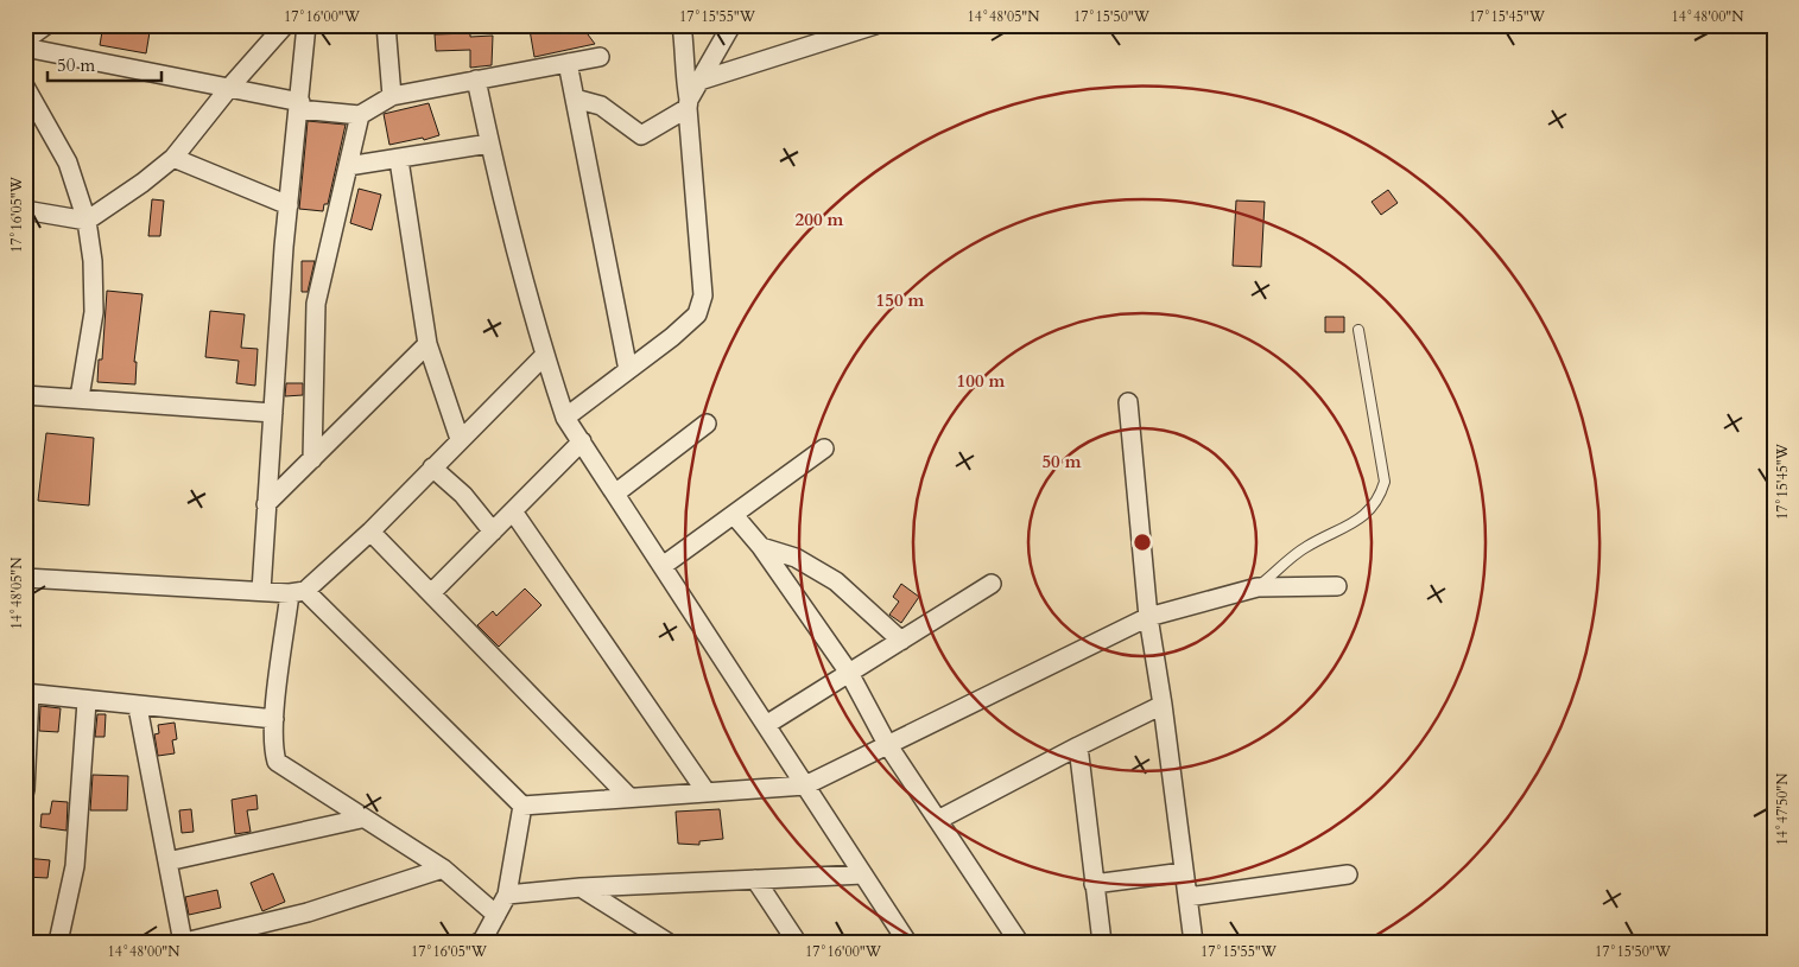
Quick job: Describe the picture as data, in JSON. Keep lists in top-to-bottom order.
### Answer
{
  "scale_bar": "50 m",
  "coordinates": [
    "17°16'00\"W",
    "17°15'55\"W",
    "14°48'05\"N",
    "17°15'50\"W",
    "17°15'45\"W",
    "14°48'00\"N",
    "17°16'05\"W",
    "14°47'50\"N"
  ],
  "rings": [
    "200 m",
    "150 m",
    "100 m",
    "50 m"
  ]
}
